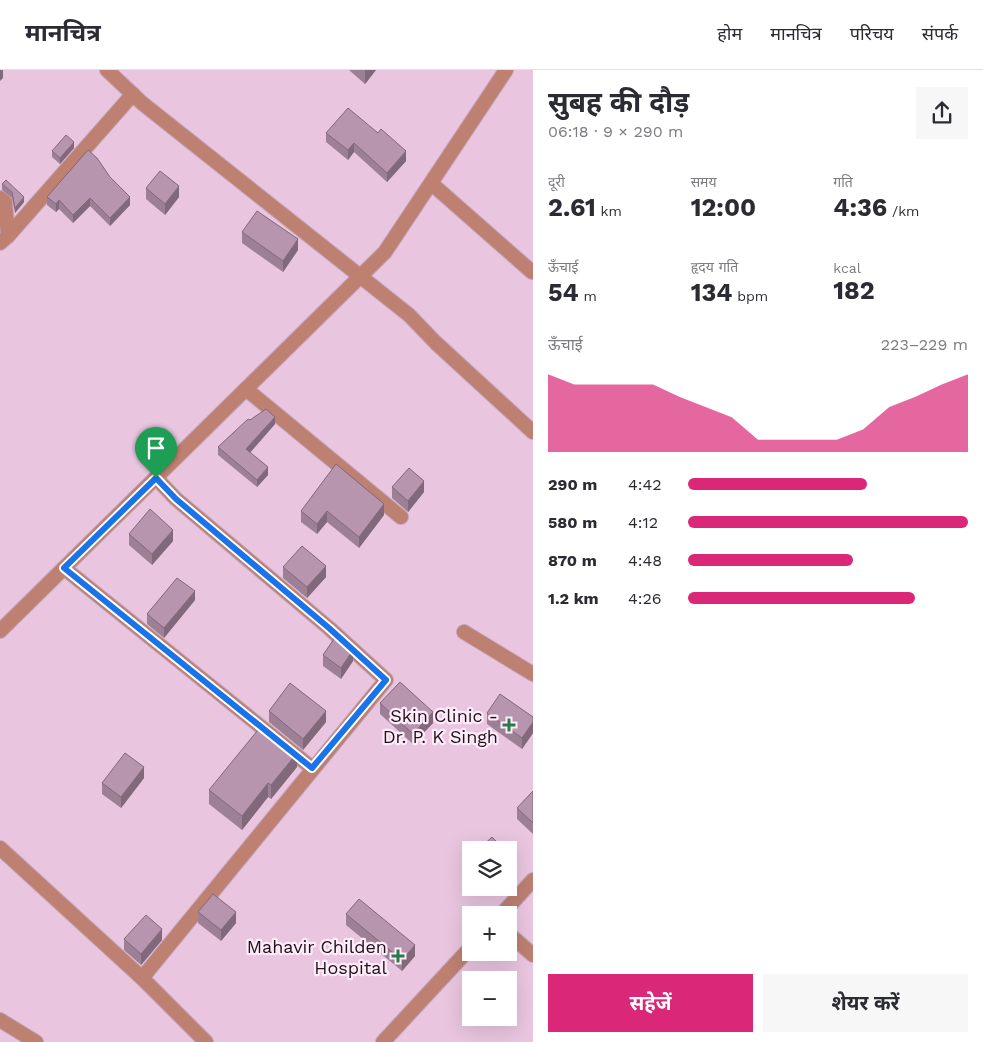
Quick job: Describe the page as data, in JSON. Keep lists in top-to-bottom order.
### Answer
{
  "places": {
    "health": ["Skin Clinic - Dr. P. K Singh", "Mahavir Childen Hospital"]
  },
  "page": {
    "header": "मानचित्र",
    "nav": [
      "होम",
      "मानचित्र",
      "परिचय",
      "संपर्क"
    ],
    "heading": ["सुबह की दौड़", "06:18 · 9 × 290 m"],
    "stats": [
      ["दूरी", "2.61 km"],
      ["समय", "12:00"],
      ["गति", "4:36 /km"],
      ["ऊँचाई", "54 m"],
      ["हृदय गति", "134 bpm"],
      ["kcal", "182"]
    ],
    "chart": ["ऊँचाई", "223–229 m"],
    "list": [
      {
        "name": "290 m",
        "note": "4:42"
      },
      {
        "name": "580 m",
        "note": "4:12"
      },
      {
        "name": "870 m",
        "note": "4:48"
      },
      {
        "name": "1.2 km",
        "note": "4:26"
      }
    ],
    "map_buttons": ["+", "−"],
    "buttons": ["सहेजें", "शेयर करें"]
  }
}
